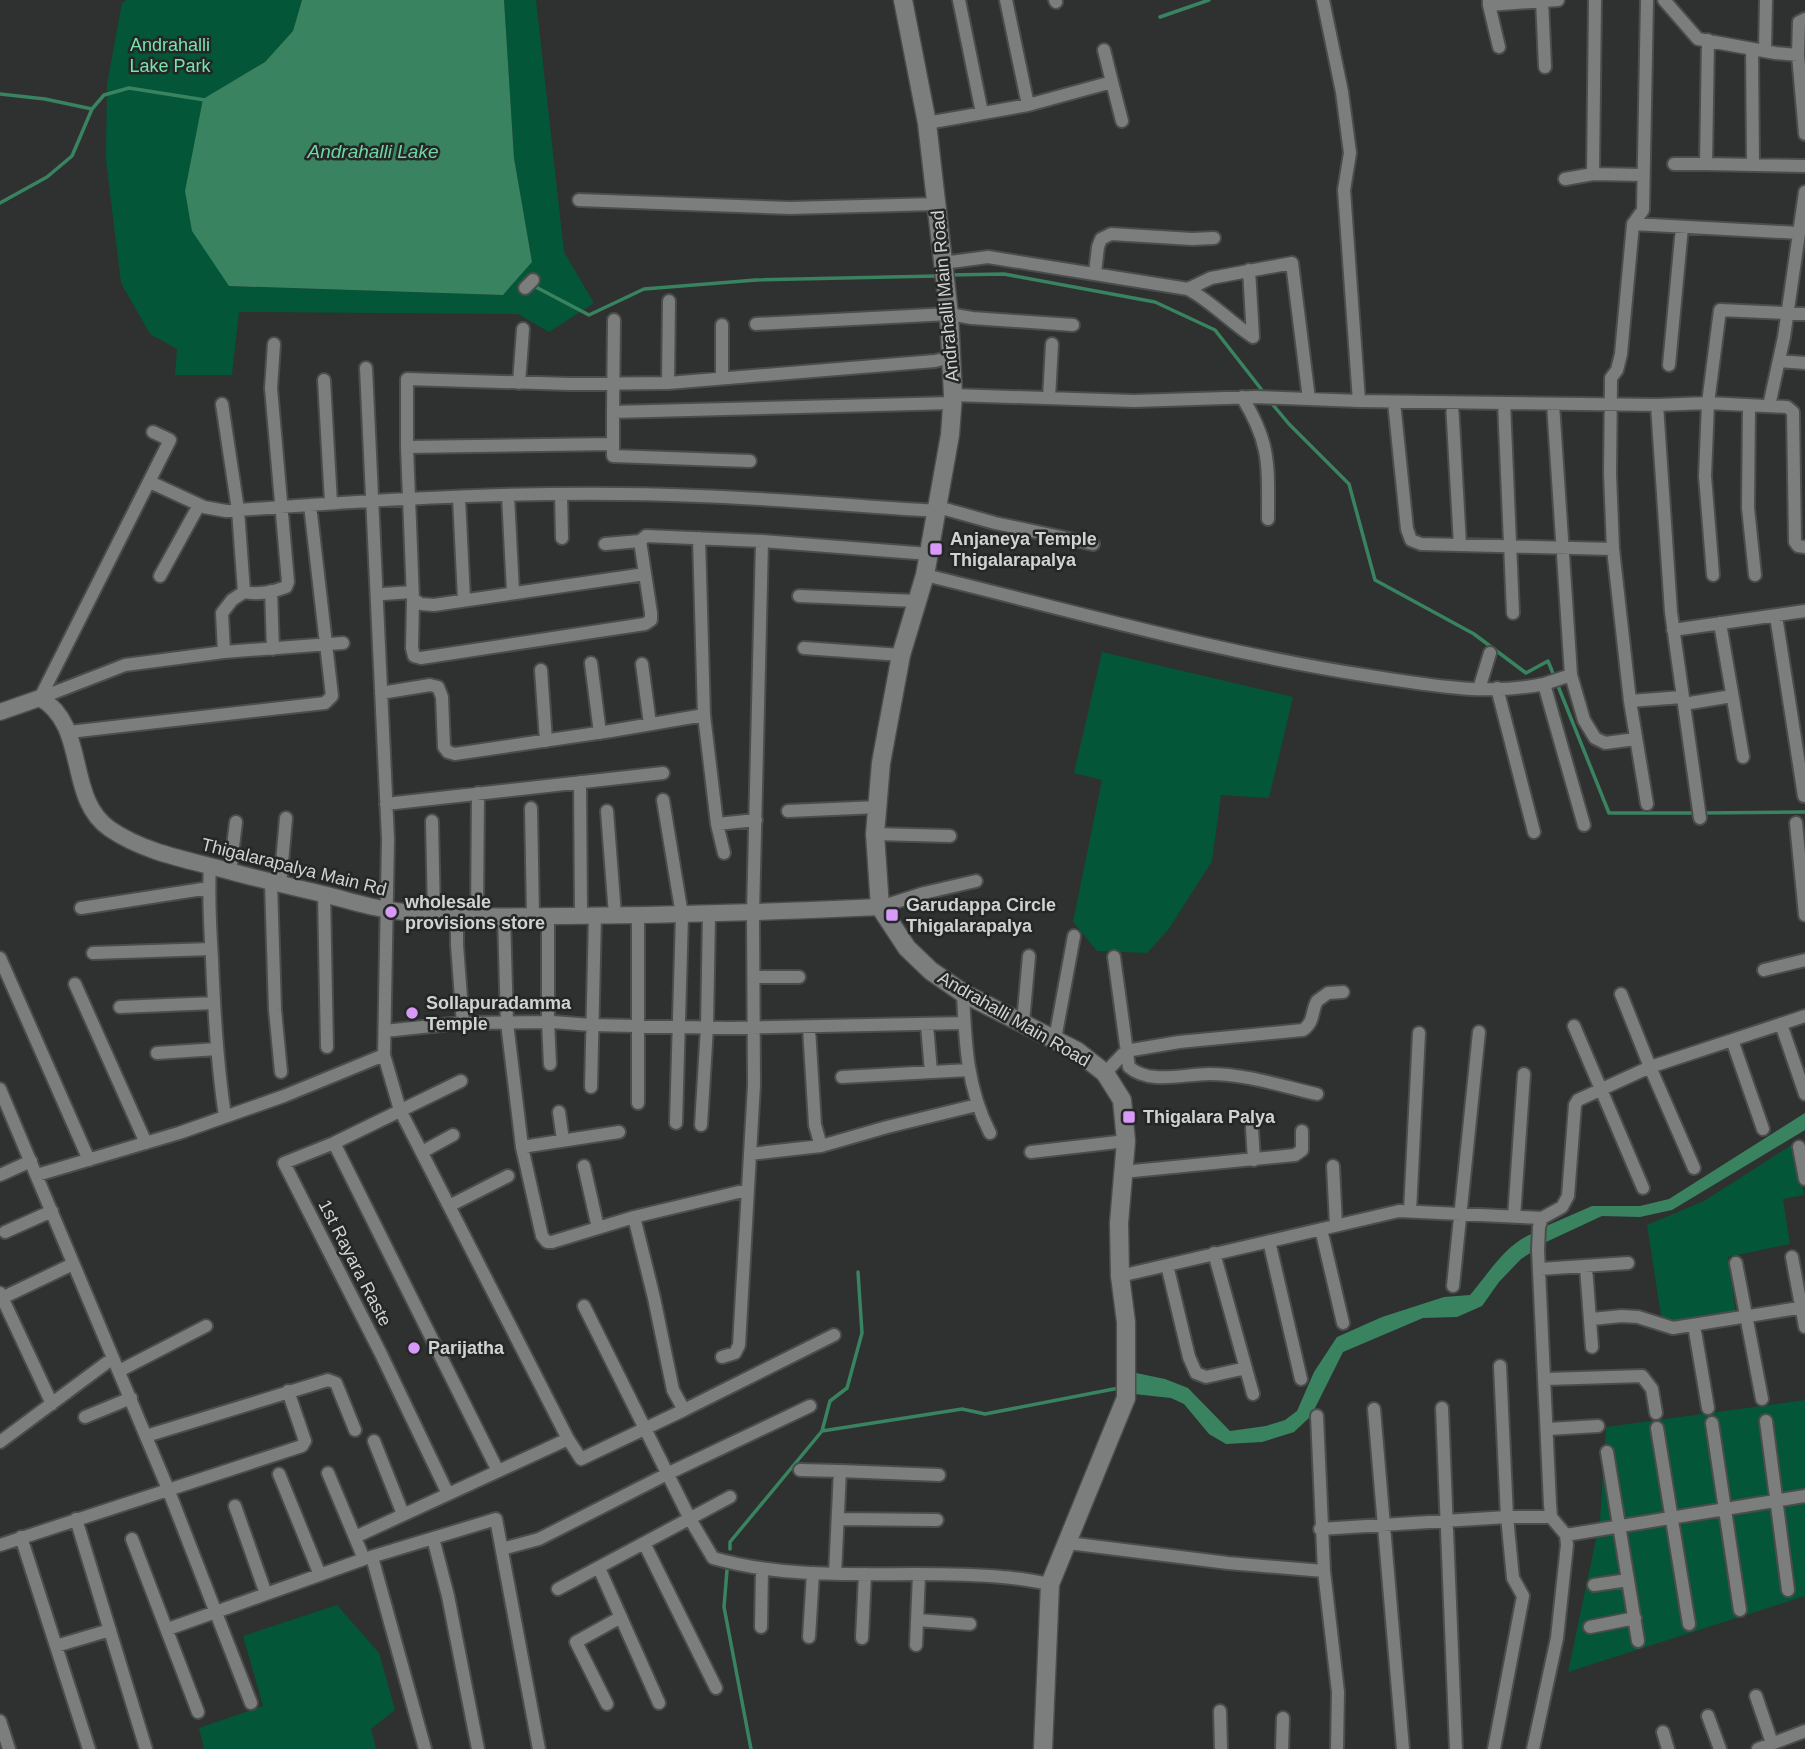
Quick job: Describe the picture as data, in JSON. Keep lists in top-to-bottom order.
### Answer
{
  "streets": {
    "main road": ["Andrahalli Main Road"],
    "street": ["Thigalarapalya Main Rd", "1st Rayara Raste"]
  },
  "crossings": [
    ["Andrahalli Main Road", "Thigalarapalya Main Rd"]
  ],
  "water": ["Andrahalli Lake"],
  "parks": ["Andrahalli Lake Park"],
  "places": {
    "transit": ["Anjaneya Temple Thigalarapalya", "Garudappa Circle Thigalarapalya", "Thigalara Palya"],
    "other": ["wholesale provisions store", "Sollapuradamma Temple", "Parijatha"]
  }
}
